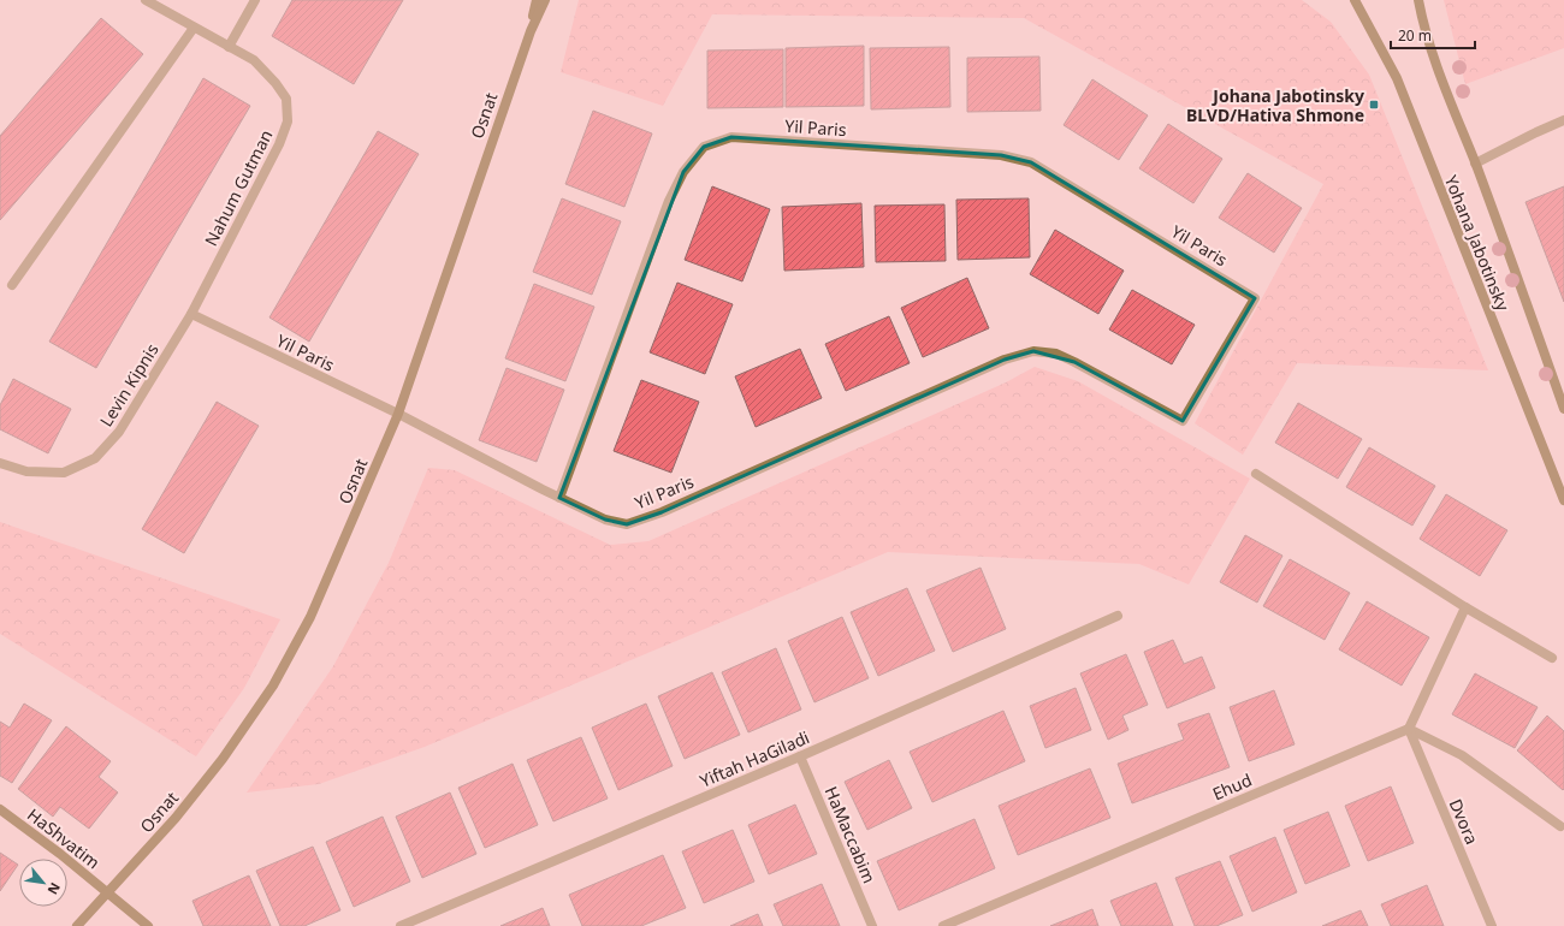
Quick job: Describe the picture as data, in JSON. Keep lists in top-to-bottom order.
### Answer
{
  "streets": {
    "street": [
      "Osnat",
      "Yil Paris",
      "Nahum Gutman",
      "Yohana Jabotinsky",
      "Levin Kipnis",
      "Yiftah HaGiladi",
      "Ehud",
      "Dvora",
      "HaMaccabim",
      "HaShvatim"
    ]
  },
  "crossings": [
    ["Osnat", "Yil Paris"],
    ["Osnat", "HaShvatim"],
    ["Yil Paris", "Nahum Gutman"],
    ["Yil Paris", "Levin Kipnis"],
    ["Nahum Gutman", "Levin Kipnis"],
    ["Yiftah HaGiladi", "HaMaccabim"],
    ["Ehud", "Dvora"]
  ],
  "places": {
    "transit": ["Johana Jabotinsky BLVD/Hativa Shmone"]
  },
  "scale_bar": "20 m",
  "north": "bottom right"
}
